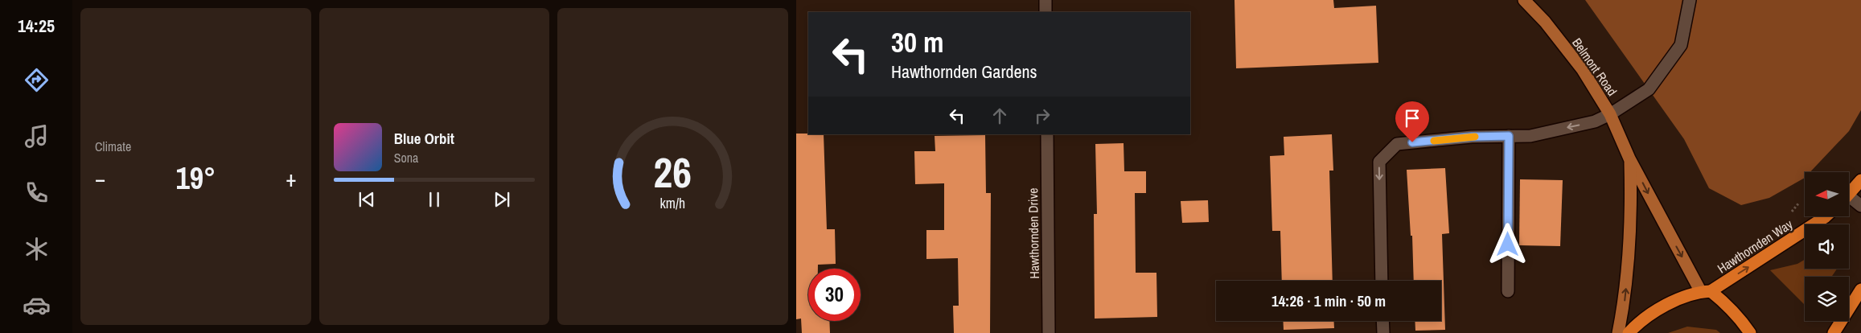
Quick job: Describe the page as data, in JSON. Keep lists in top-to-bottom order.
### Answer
{
  "streets": {
    "highway": ["Hawthornden Way"],
    "main road": ["Belmont Road"],
    "street": ["Hawthornden Drive"]
  },
  "crossings": [
    ["Belmont Road", "Hawthornden Way"]
  ],
  "north": "left",
  "page": {
    "tabs": "14:25",
    "tile": "Climate",
    "turn": ["30 m", "Hawthornden Gardens"],
    "song": ["Blue Orbit", "Sona"],
    "heat": ["−", "19°", "+"],
    "limit": "30",
    "trip": "14:26 · 1 min · 50 m",
    "gauge": ["26", "km/h"]
  }
}
